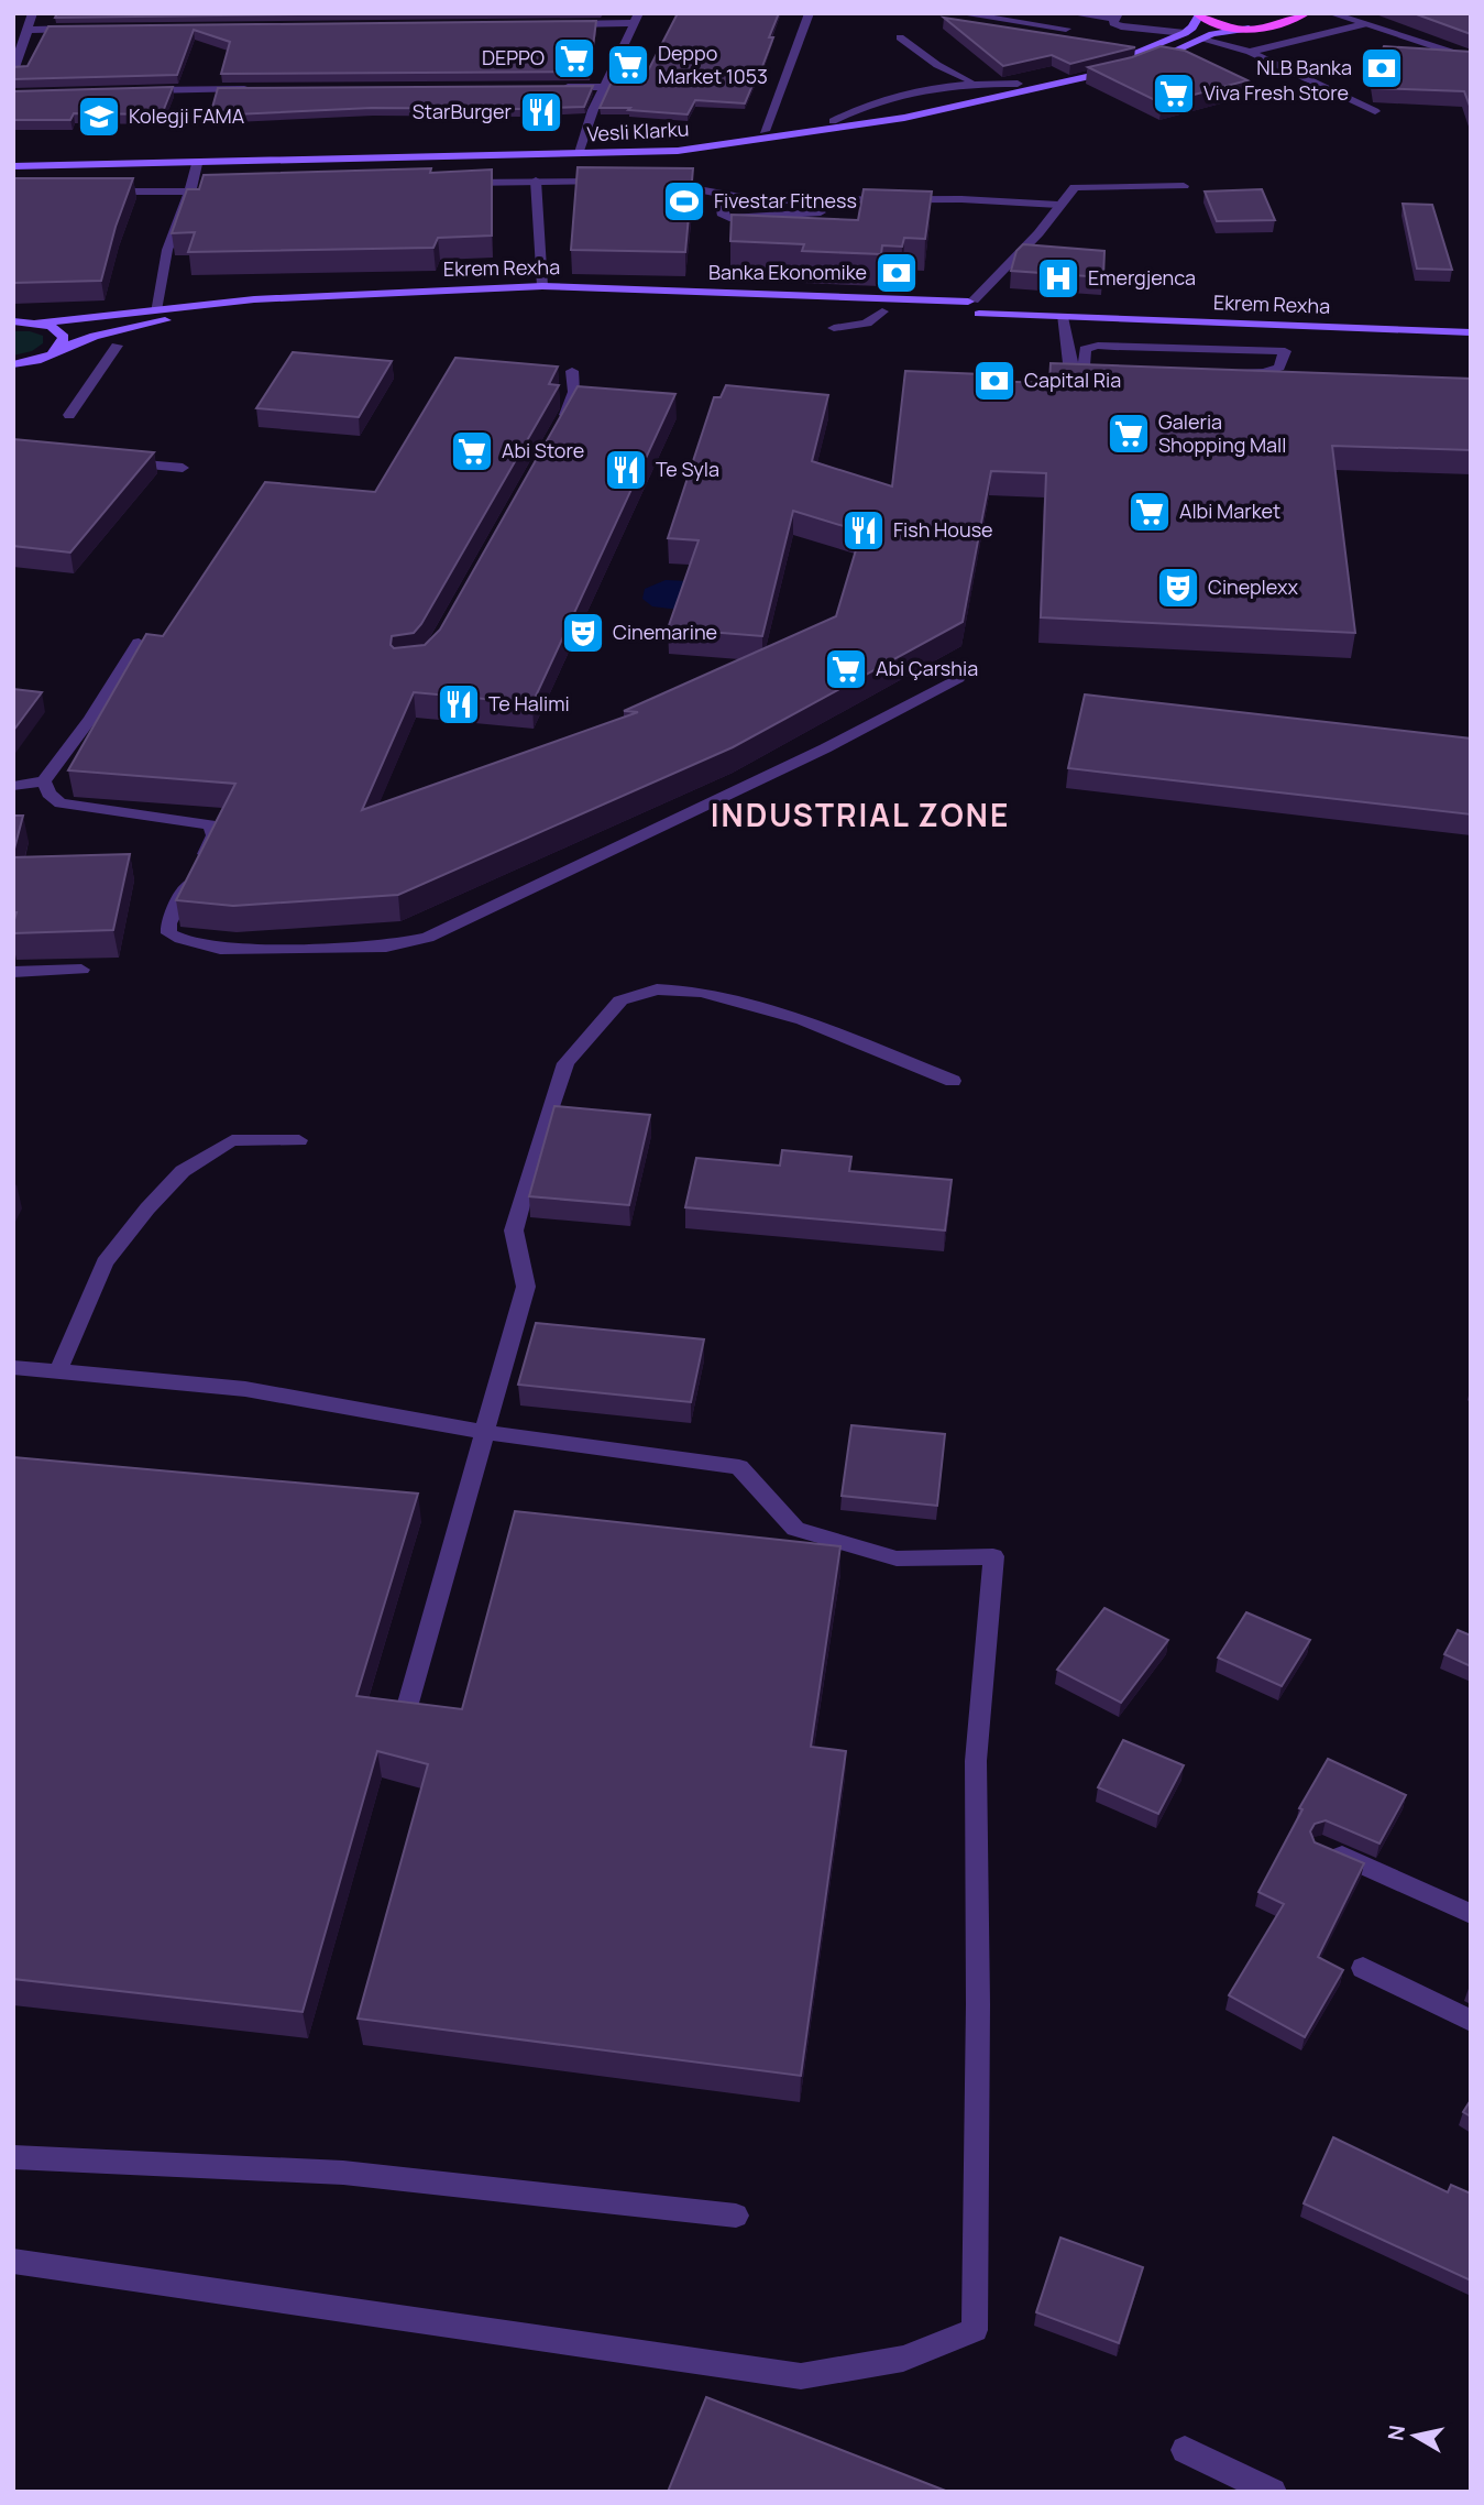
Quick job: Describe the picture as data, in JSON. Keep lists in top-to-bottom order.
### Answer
{
  "streets": {
    "main road": ["Vesli Klarku", "Ekrem Rexha"]
  },
  "districts": ["INDUSTRIAL ZONE"],
  "places": {
    "supermarket": [
      "DEPPO",
      "Deppo Market 1053",
      "Viva Fresh Store",
      "Galeria Shopping Mall",
      "Abi Store",
      "Albi Market",
      "Abi Çarshia"
    ],
    "bank": ["NLB Banka", "Banka Ekonomike", "Capital Ria"],
    "restaurant": [
      "StarBurger",
      "Te Syla",
      "Fish House",
      "Te Halimi"
    ],
    "school or university": ["Kolegji FAMA"],
    "sports": ["Fivestar Fitness"],
    "hospital": ["Emergjenca"],
    "theatre": ["Cineplexx", "Cinemarine"]
  },
  "north": "left"
}
